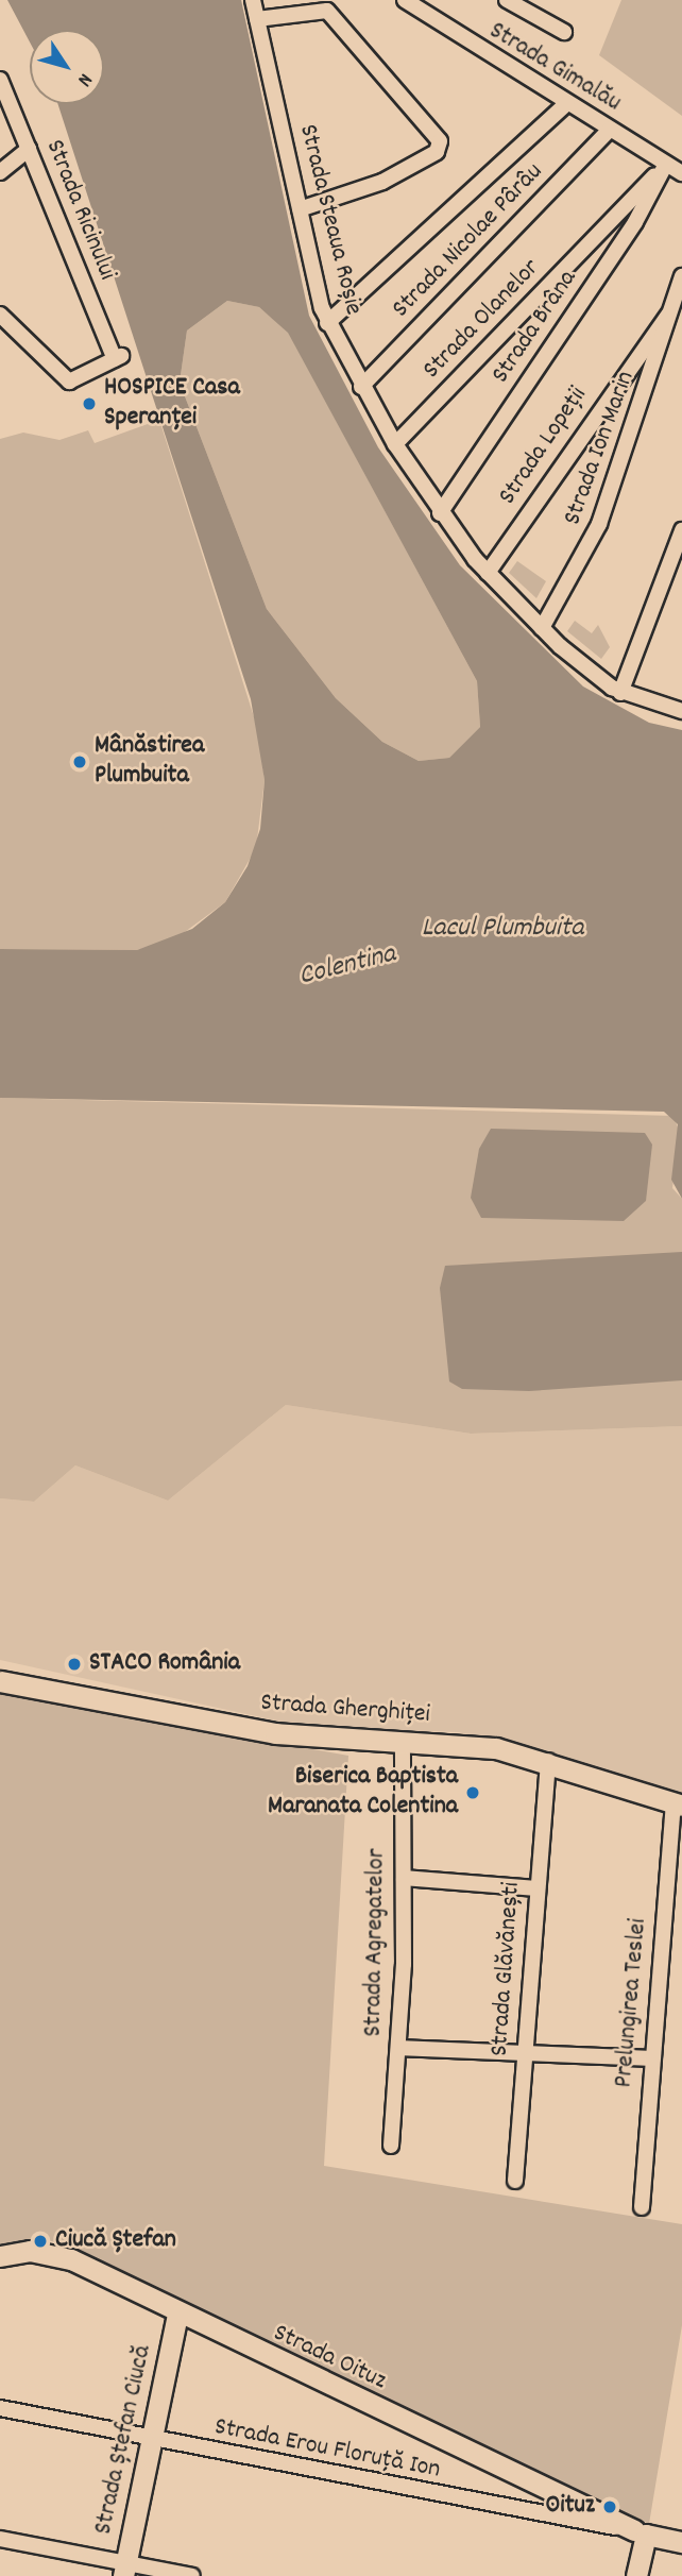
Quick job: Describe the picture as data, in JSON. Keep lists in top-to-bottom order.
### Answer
{
  "streets": {
    "street": [
      "Strada Gimalău",
      "Strada Ricinului",
      "Strada Steaua Roșie",
      "Strada Nicolae Pârâu",
      "Strada Olanelor",
      "Strada Brâna",
      "Strada Lopeții",
      "Strada Ion Marin",
      "Strada Gherghiței",
      "Strada Agregatelor",
      "Strada Glăvănești",
      "Prelungirea Teslei",
      "Strada Oituz",
      "Strada Ștefan Ciucă",
      "Strada Erou Floruță Ion"
    ]
  },
  "crossings": [
    ["Strada Gimalău", "Strada Nicolae Pârâu"],
    ["Strada Gimalău", "Strada Olanelor"],
    ["Strada Gimalău", "Strada Brâna"],
    ["Strada Steaua Roșie", "Strada Nicolae Pârâu"],
    ["Strada Steaua Roșie", "Strada Olanelor"],
    ["Strada Steaua Roșie", "Strada Brâna"],
    ["Strada Steaua Roșie", "Strada Lopeții"],
    ["Strada Steaua Roșie", "Strada Ion Marin"],
    ["Strada Olanelor", "Strada Brâna"],
    ["Strada Lopeții", "Strada Ion Marin"],
    ["Strada Gherghiței", "Strada Agregatelor"],
    ["Strada Gherghiței", "Strada Glăvănești"],
    ["Strada Gherghiței", "Prelungirea Teslei"],
    ["Strada Oituz", "Strada Ștefan Ciucă"],
    ["Strada Oituz", "Strada Erou Floruță Ion"],
    ["Strada Ștefan Ciucă", "Strada Erou Floruță Ion"]
  ],
  "water": ["Lacul Plumbuita", "Colentina"],
  "places": [
    "HOSPICE Casa Speranței",
    "Mânăstirea Plumbuita",
    "STACO România",
    "Biserica Baptista Maranata Colentina",
    "Ciucă Ștefan",
    "Oituz"
  ],
  "north": "bottom right"
}
